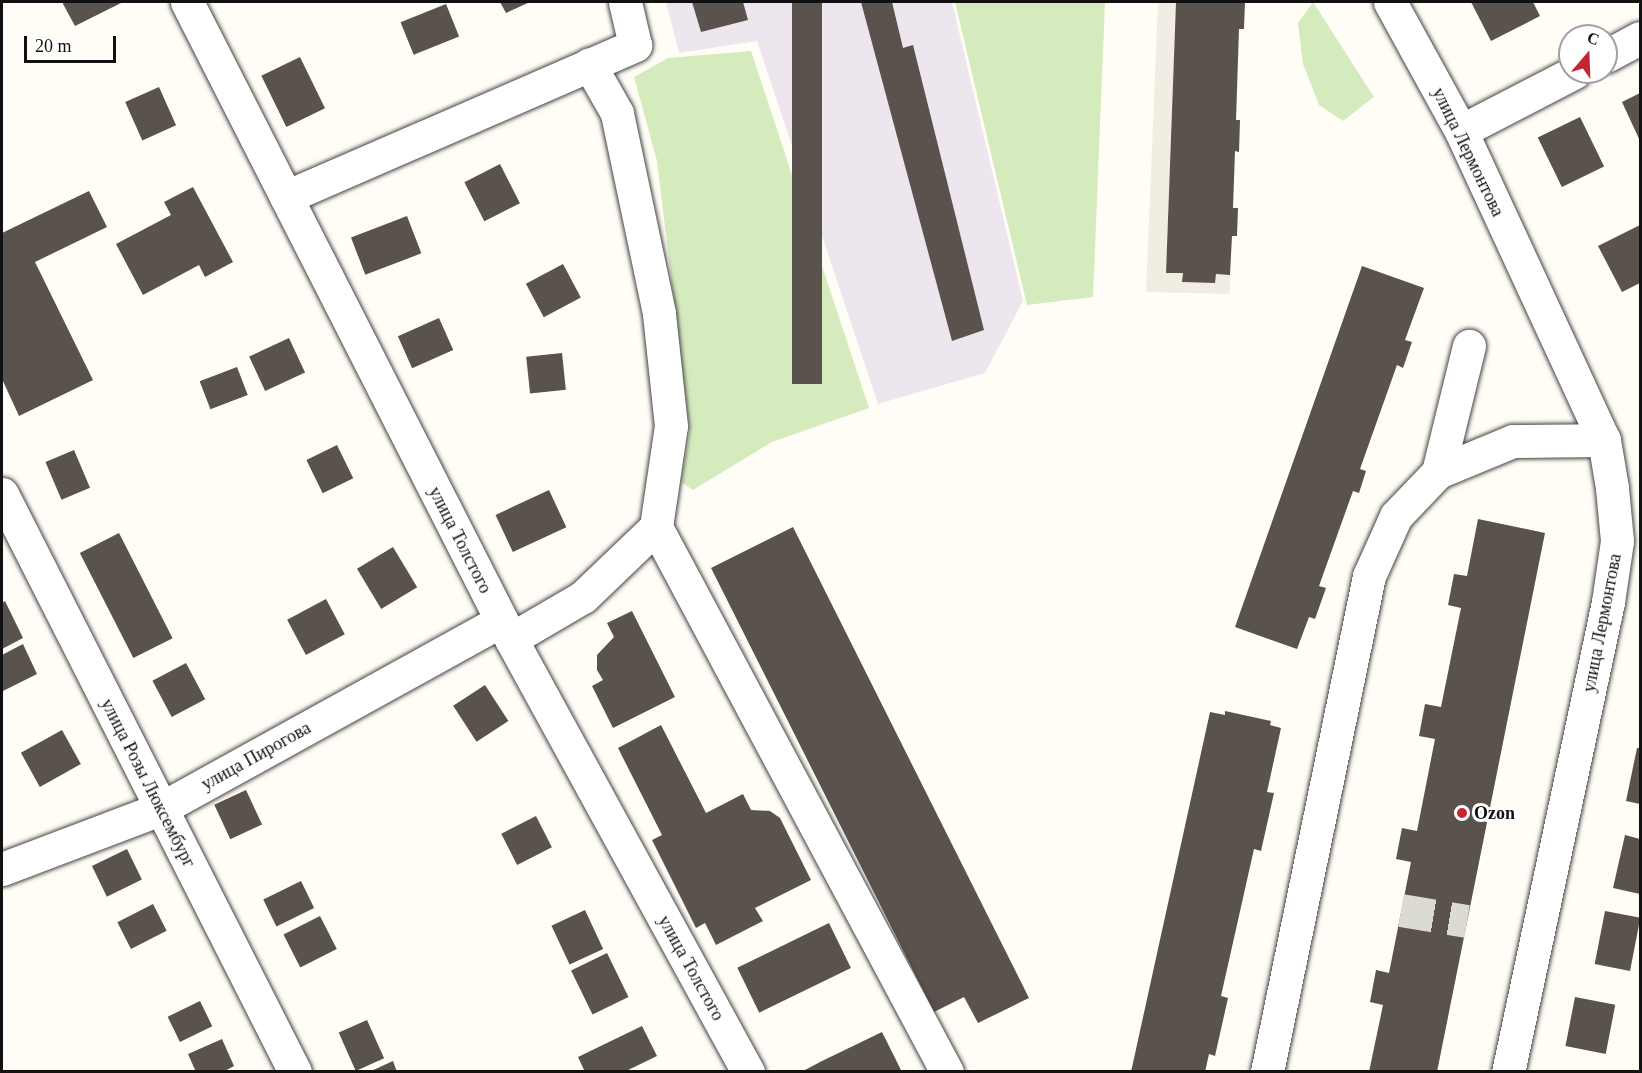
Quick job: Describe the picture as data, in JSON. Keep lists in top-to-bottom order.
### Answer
{
  "streets": {
    "street": [
      "улица Лермонтова",
      "улица Толстого",
      "улица Пирогова",
      "улица Розы Люксембург"
    ]
  },
  "crossings": [
    ["улица Толстого", "улица Пирогова"],
    ["улица Пирогова", "улица Розы Люксембург"]
  ],
  "places": ["Ozon"],
  "scale_bar": "20 m",
  "north": "top"
}
